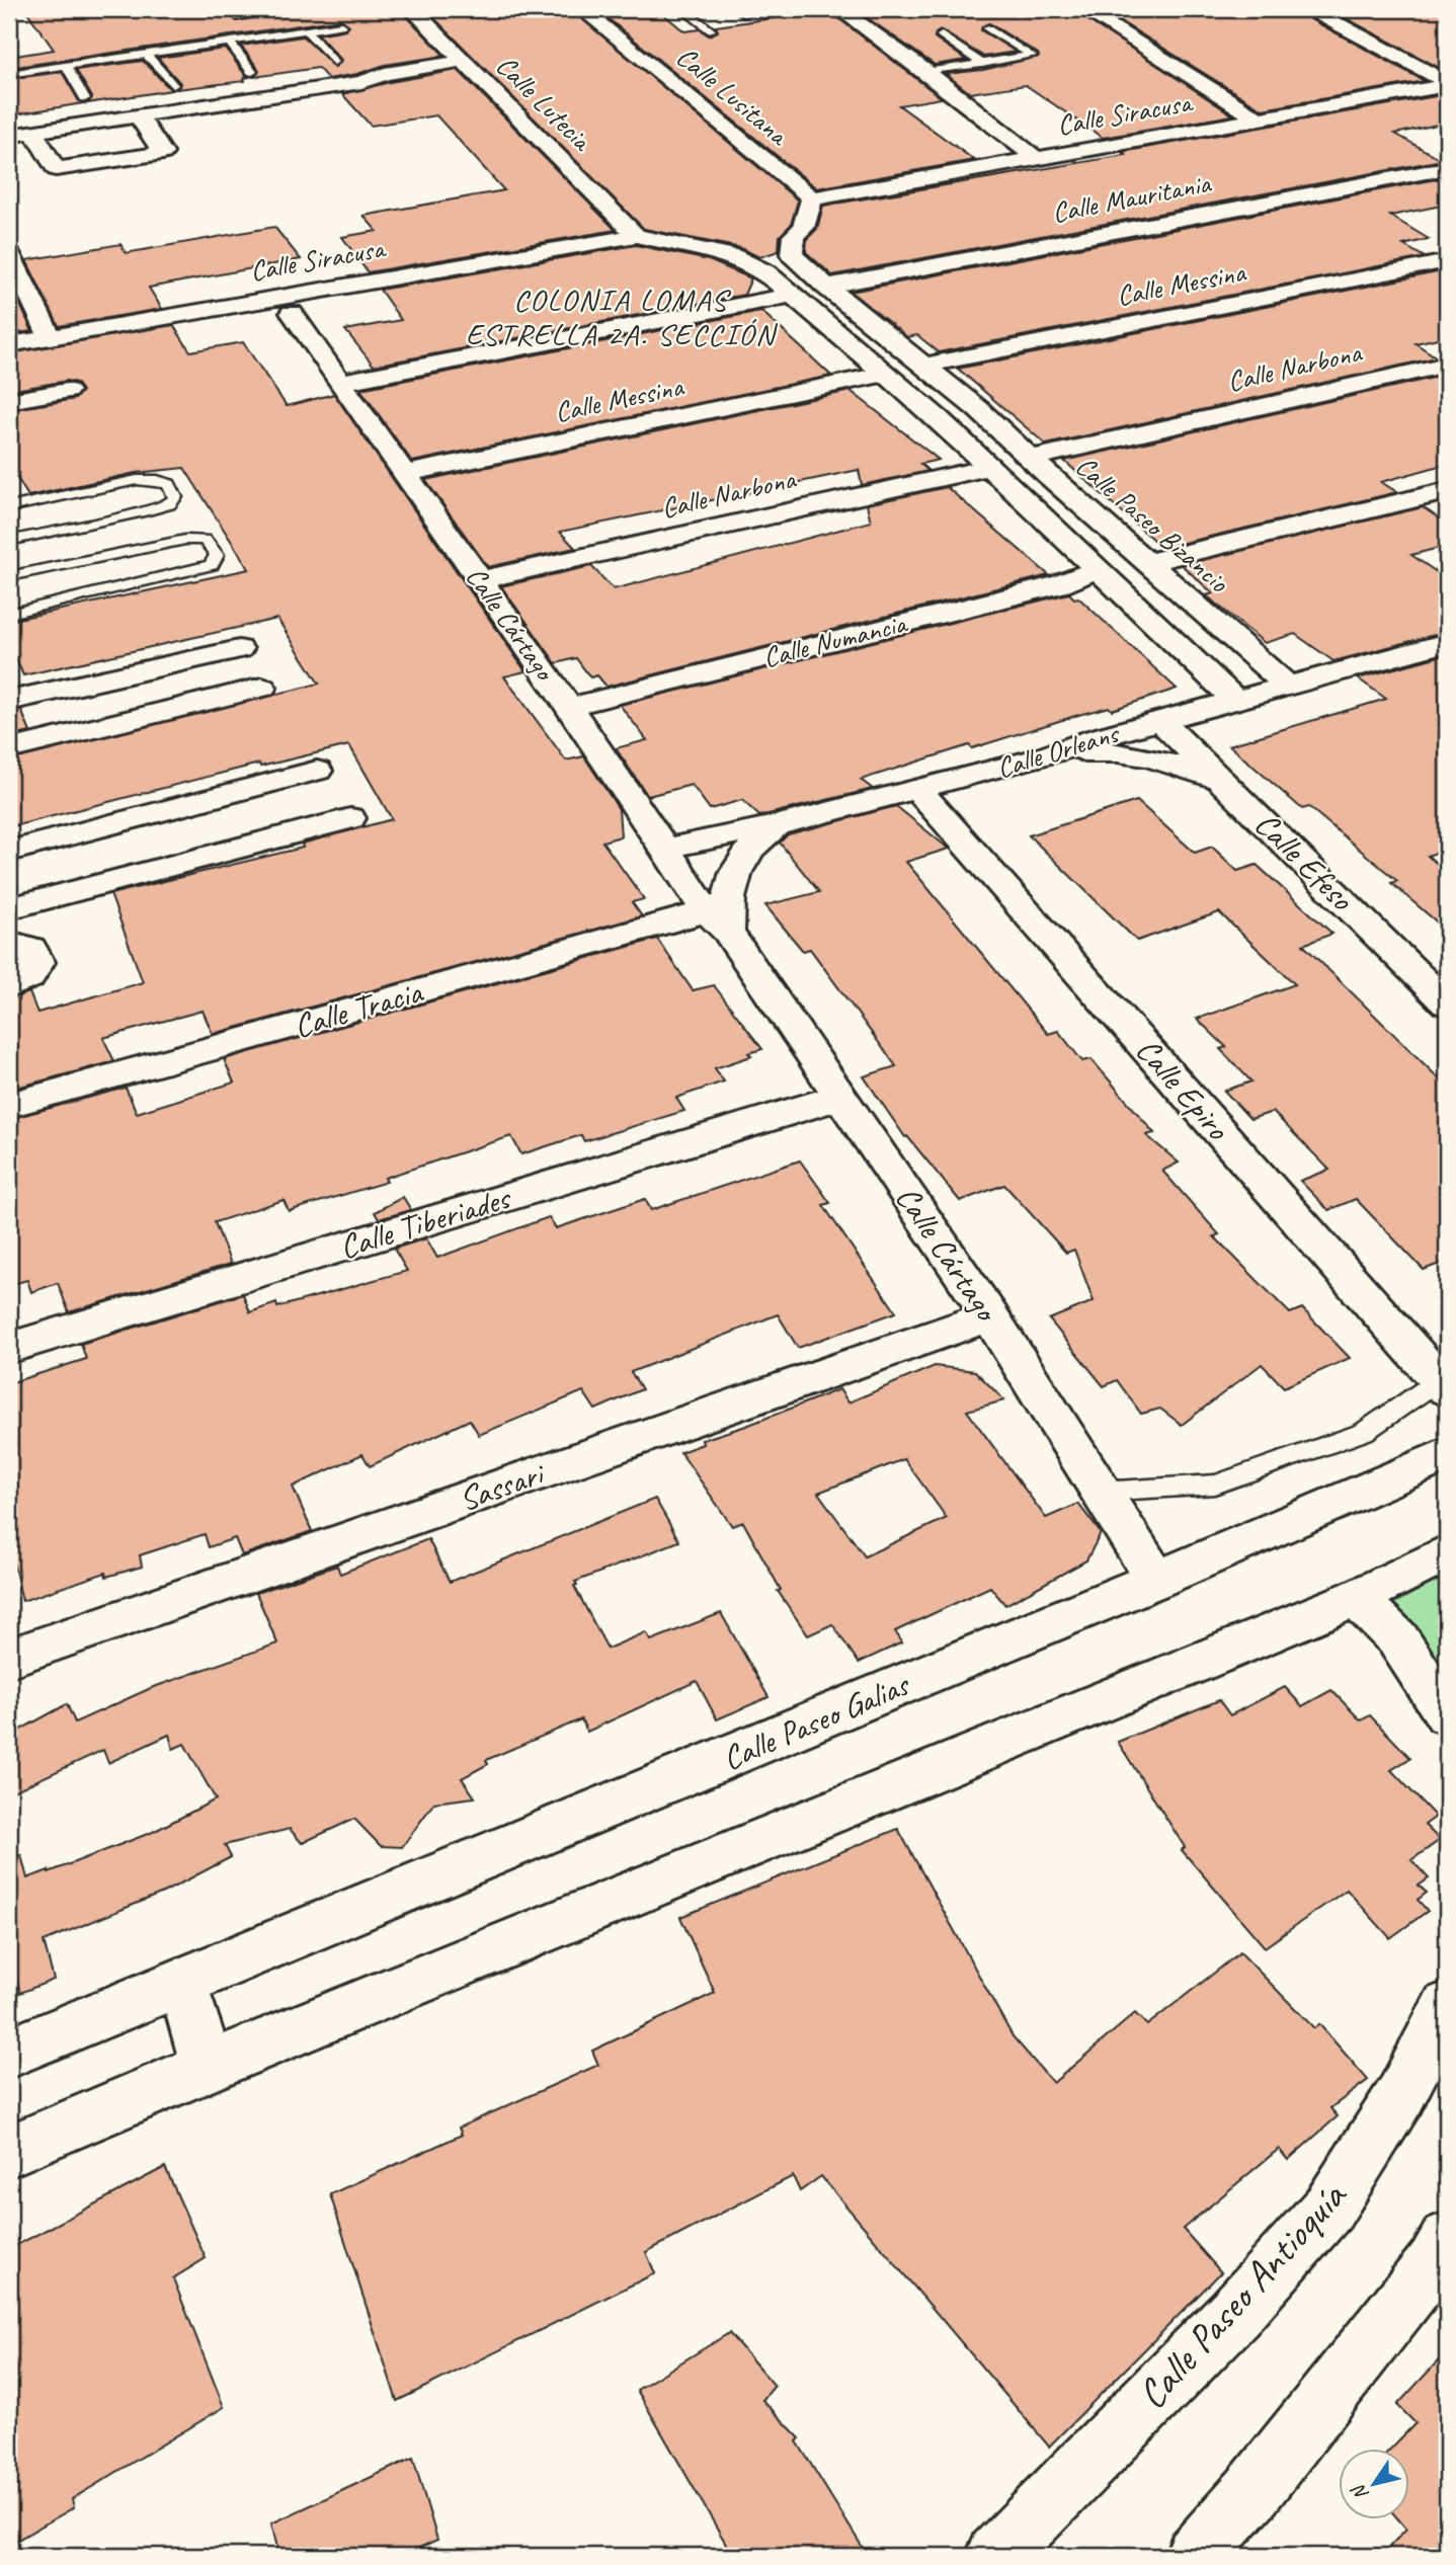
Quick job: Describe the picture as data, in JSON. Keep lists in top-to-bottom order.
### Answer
{
  "streets": {
    "street": [
      "Calle Lusitana",
      "Calle Lutecia",
      "Calle Siracusa",
      "Calle Mauritania",
      "Calle Messina",
      "Calle Narbona",
      "Calle Paseo Bizancio",
      "Calle Cártago",
      "Calle Numancia",
      "Calle Orleans",
      "Calle Efeso",
      "Calle Tracia",
      "Calle Epiro",
      "Calle Tiberiades",
      "Sassari",
      "Calle Paseo Galias",
      "Calle Paseo Antioquía"
    ]
  },
  "crossings": [
    ["Calle Lusitana", "Calle Siracusa"],
    ["Calle Lutecia", "Calle Siracusa"],
    ["Calle Lutecia", "Calle Paseo Bizancio"],
    ["Calle Siracusa", "Calle Paseo Bizancio"],
    ["Calle Mauritania", "Calle Paseo Bizancio"],
    ["Calle Messina", "Calle Paseo Bizancio"],
    ["Calle Messina", "Calle Cártago"],
    ["Calle Narbona", "Calle Paseo Bizancio"],
    ["Calle Narbona", "Calle Cártago"],
    ["Calle Paseo Bizancio", "Calle Numancia"],
    ["Calle Paseo Bizancio", "Calle Orleans"],
    ["Calle Cártago", "Calle Numancia"],
    ["Calle Cártago", "Calle Orleans"],
    ["Calle Cártago", "Calle Tracia"],
    ["Calle Cártago", "Calle Tiberiades"],
    ["Calle Cártago", "Sassari"],
    ["Calle Cártago", "Calle Paseo Galias"],
    ["Calle Orleans", "Calle Efeso"],
    ["Calle Orleans", "Calle Epiro"]
  ],
  "districts": ["COLONIA LOMAS ESTRELLA 2A. SECCIÓN"],
  "north": "bottom left"
}
